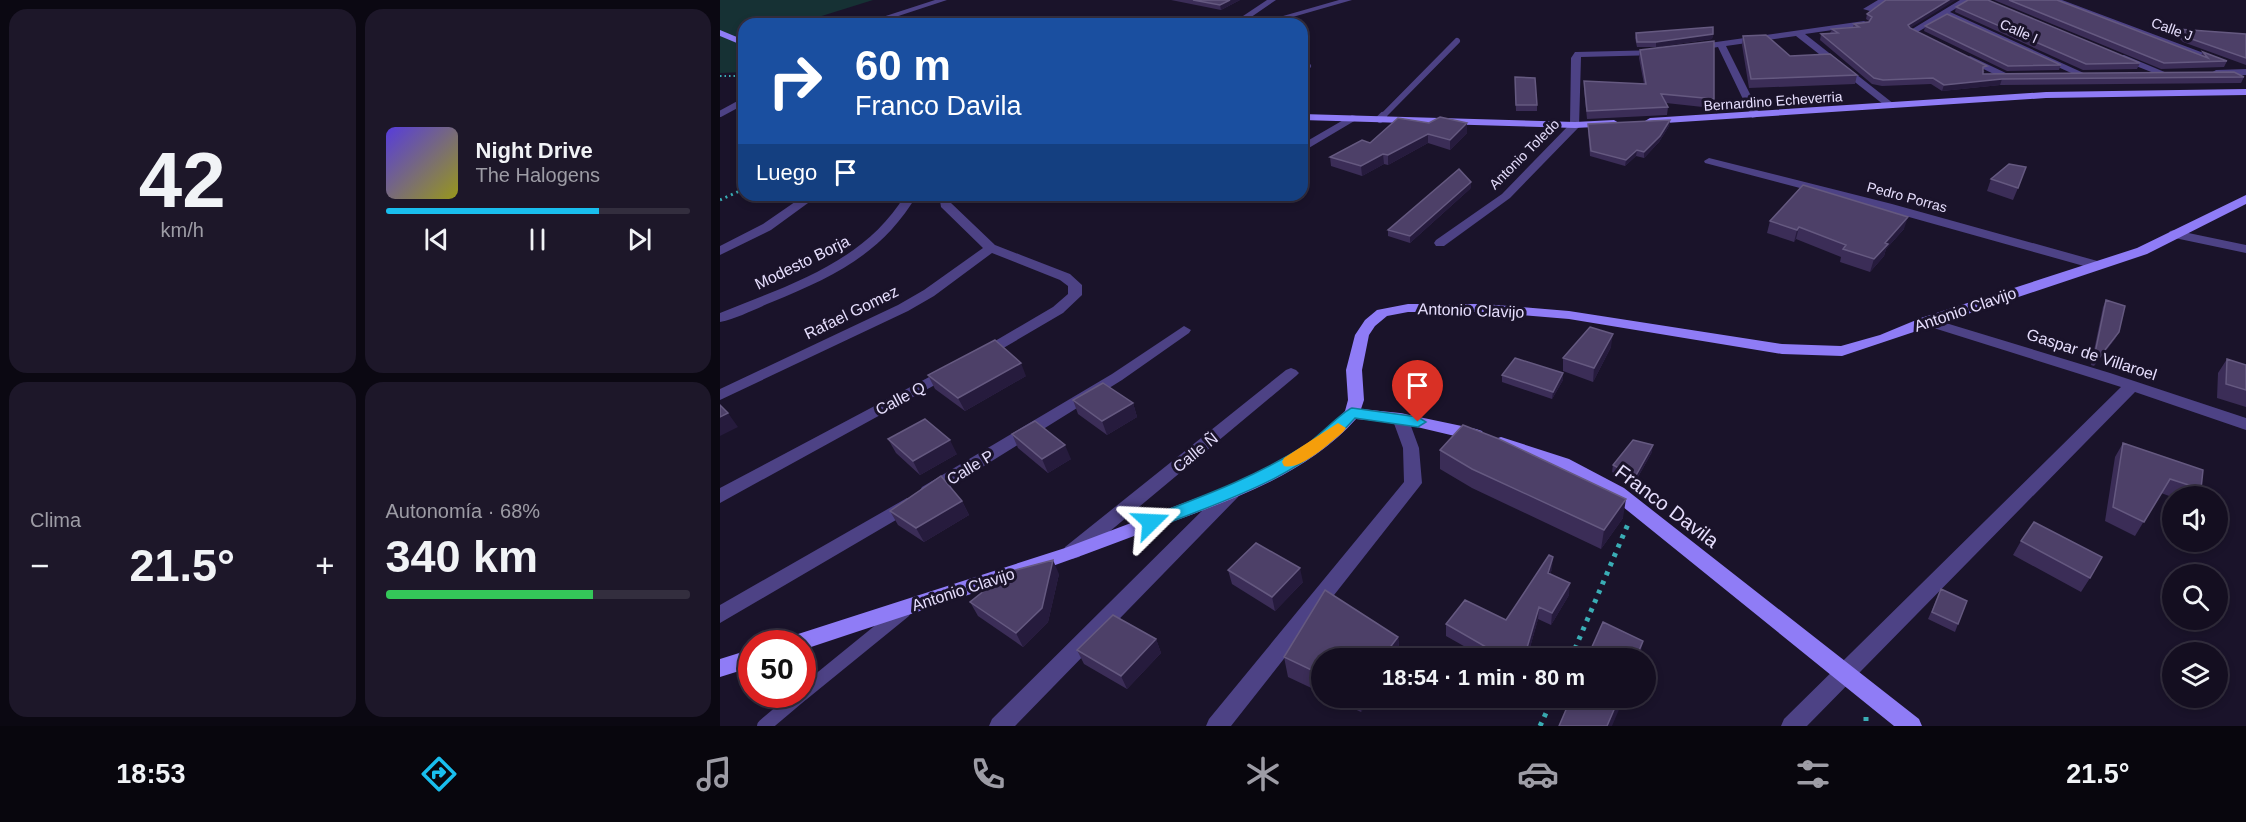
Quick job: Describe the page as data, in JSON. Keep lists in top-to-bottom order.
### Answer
{
  "streets": {
    "street": [
      "Calle J",
      "Calle I",
      "Bernardino Echeverria",
      "Antonio Toledo",
      "Pedro Porras",
      "Modesto Borja",
      "Antonio Clavijo",
      "Rafael Gomez",
      "Gaspar de Villaroel",
      "Calle Q",
      "Calle Ñ",
      "Calle P",
      "Franco Davila"
    ]
  },
  "crossings": [
    ["Bernardino Echeverria", "Antonio Toledo"],
    ["Pedro Porras", "Antonio Clavijo"],
    ["Antonio Clavijo", "Gaspar de Villaroel"],
    ["Antonio Clavijo", "Calle Ñ"],
    ["Antonio Clavijo", "Franco Davila"],
    ["Rafael Gomez", "Calle Q"]
  ],
  "page": {
    "tile": [
      ["42", "km/h"],
      "Clima",
      ["Autonomía · 68%", "340 km"]
    ],
    "turn": ["60 m", "Franco Davila"],
    "song": ["Night Drive", "The Halogens"],
    "then": "Luego",
    "heat": ["−", "21.5°", "+"],
    "limit": "50",
    "trip": "18:54 · 1 min · 80 m",
    "tabs": ["18:53", "21.5°"]
  }
}
